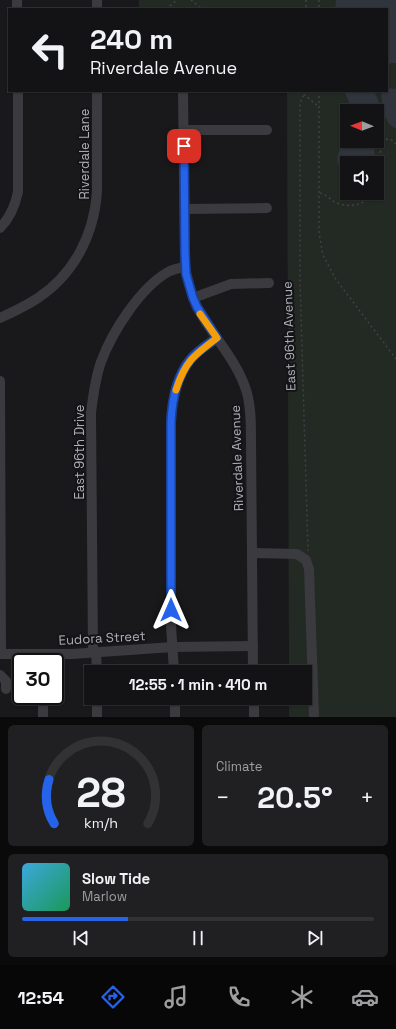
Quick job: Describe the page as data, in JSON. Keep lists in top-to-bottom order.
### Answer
{
  "streets": {
    "street": [
      "Riverdale Lane",
      "East 96th Drive",
      "Riverdale Avenue",
      "Eudora Street"
    ],
    "path": ["East 96th Avenue"]
  },
  "crossings": [
    ["East 96th Drive", "Riverdale Avenue"],
    ["East 96th Drive", "Eudora Street"],
    ["Riverdale Avenue", "Eudora Street"]
  ],
  "north": "left",
  "page": {
    "turn": ["240 m", "Riverdale Avenue"],
    "limit": "30",
    "trip": "12:55 · 1 min · 410 m",
    "tile": "Climate",
    "heat": ["−", "20.5°", "+"],
    "song": ["Slow Tide", "Marlow"],
    "tabs": "12:54",
    "gauge": ["28", "km/h"]
  }
}
